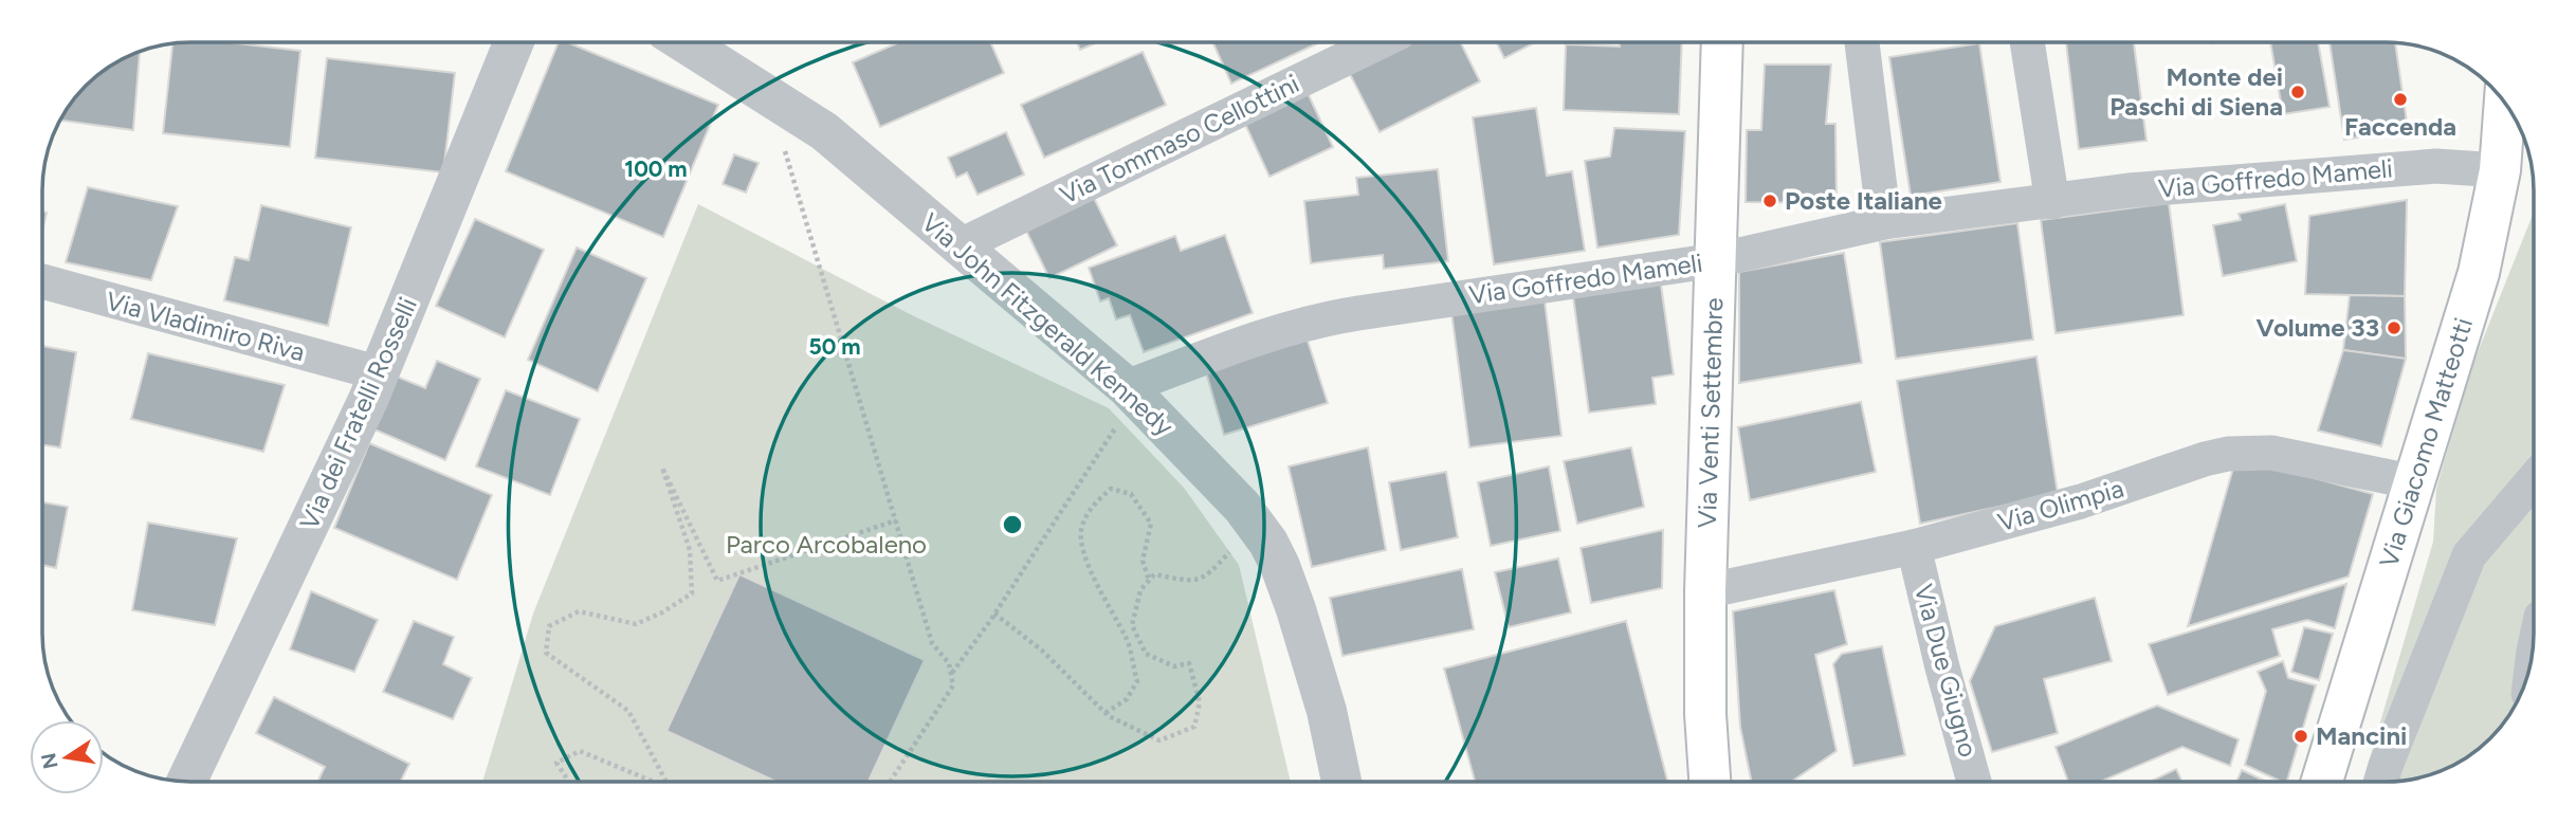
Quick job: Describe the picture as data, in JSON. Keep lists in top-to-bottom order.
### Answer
{
  "streets": {
    "main road": ["Via Venti Settembre", "Via Giacomo Matteotti"],
    "street": [
      "Via Tommaso Cellottini",
      "Via Goffredo Mameli",
      "Via John Fitzgerald Kennedy",
      "Via Vladimiro Riva",
      "Via dei Fratelli Rosselli",
      "Via Olimpia",
      "Via Due Giugno"
    ]
  },
  "crossings": [
    ["Via Tommaso Cellottini", "Via John Fitzgerald Kennedy"],
    ["Via Goffredo Mameli", "Via John Fitzgerald Kennedy"],
    ["Via Goffredo Mameli", "Via Venti Settembre"],
    ["Via Goffredo Mameli", "Via Giacomo Matteotti"],
    ["Via Vladimiro Riva", "Via dei Fratelli Rosselli"],
    ["Via Venti Settembre", "Via Olimpia"],
    ["Via Giacomo Matteotti", "Via Olimpia"],
    ["Via Olimpia", "Via Due Giugno"]
  ],
  "parks": ["Parco Arcobaleno"],
  "places": [
    "Monte dei Paschi di Siena",
    "Faccenda",
    "Poste Italiane",
    "Volume 33",
    "Mancini"
  ],
  "north": "left",
  "rings": ["100 m", "50 m"]
}
